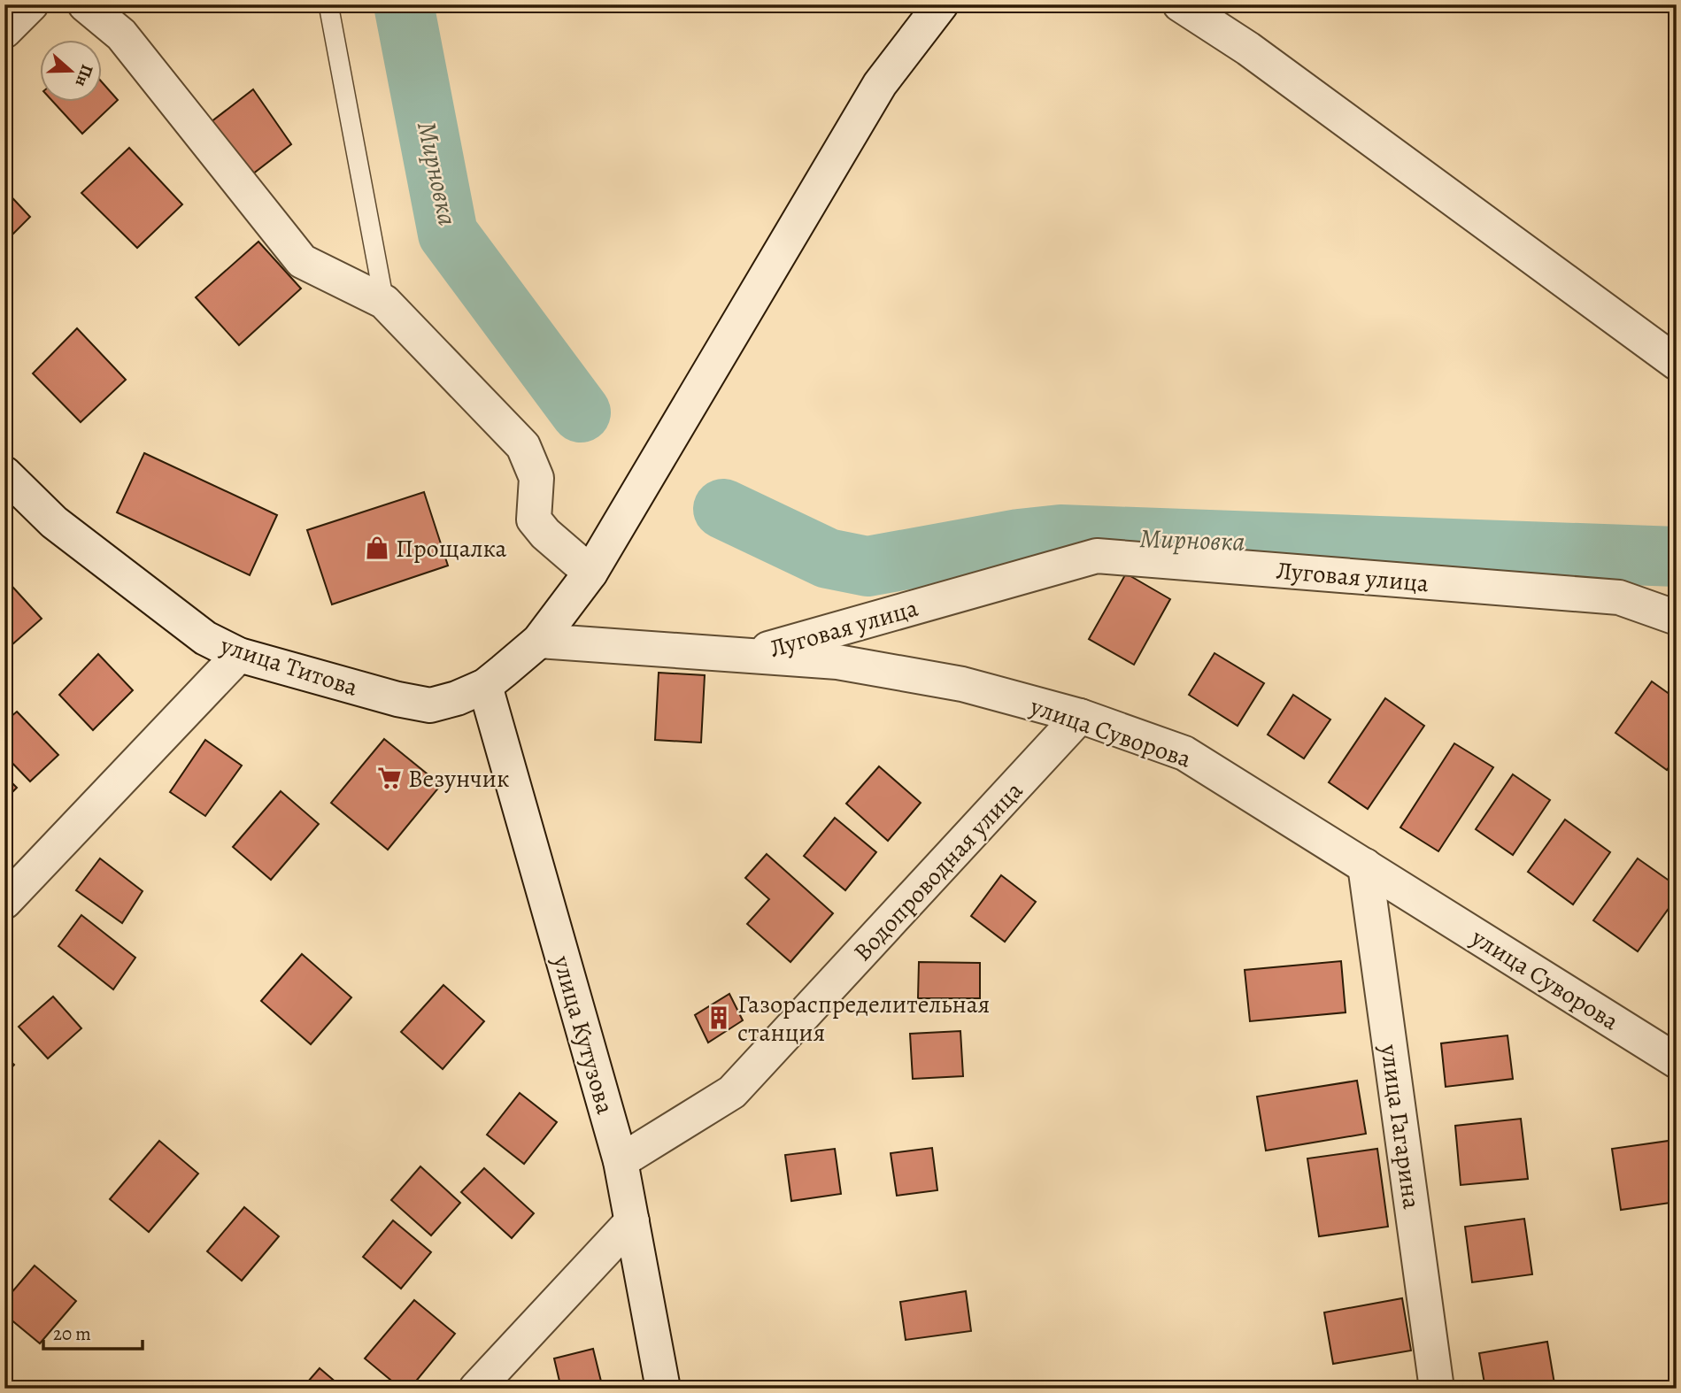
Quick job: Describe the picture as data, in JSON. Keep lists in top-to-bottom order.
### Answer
{
  "streets": {
    "street": [
      "Луговая улица",
      "улица Титова",
      "улица Суворова",
      "Водопроводная улица",
      "улица Кутузова",
      "улица Гагарина"
    ]
  },
  "crossings": [
    ["Луговая улица", "улица Суворова"],
    ["улица Титова", "улица Суворова"],
    ["улица Титова", "улица Кутузова"],
    ["улица Суворова", "Водопроводная улица"],
    ["улица Суворова", "улица Гагарина"],
    ["Водопроводная улица", "улица Кутузова"]
  ],
  "water": ["Мирновка"],
  "places": {
    "shop": ["Прощалка"],
    "supermarket": ["Везунчик"],
    "building": ["Газораспределительная станция"]
  },
  "scale_bar": "20 m",
  "north": "right"
}
